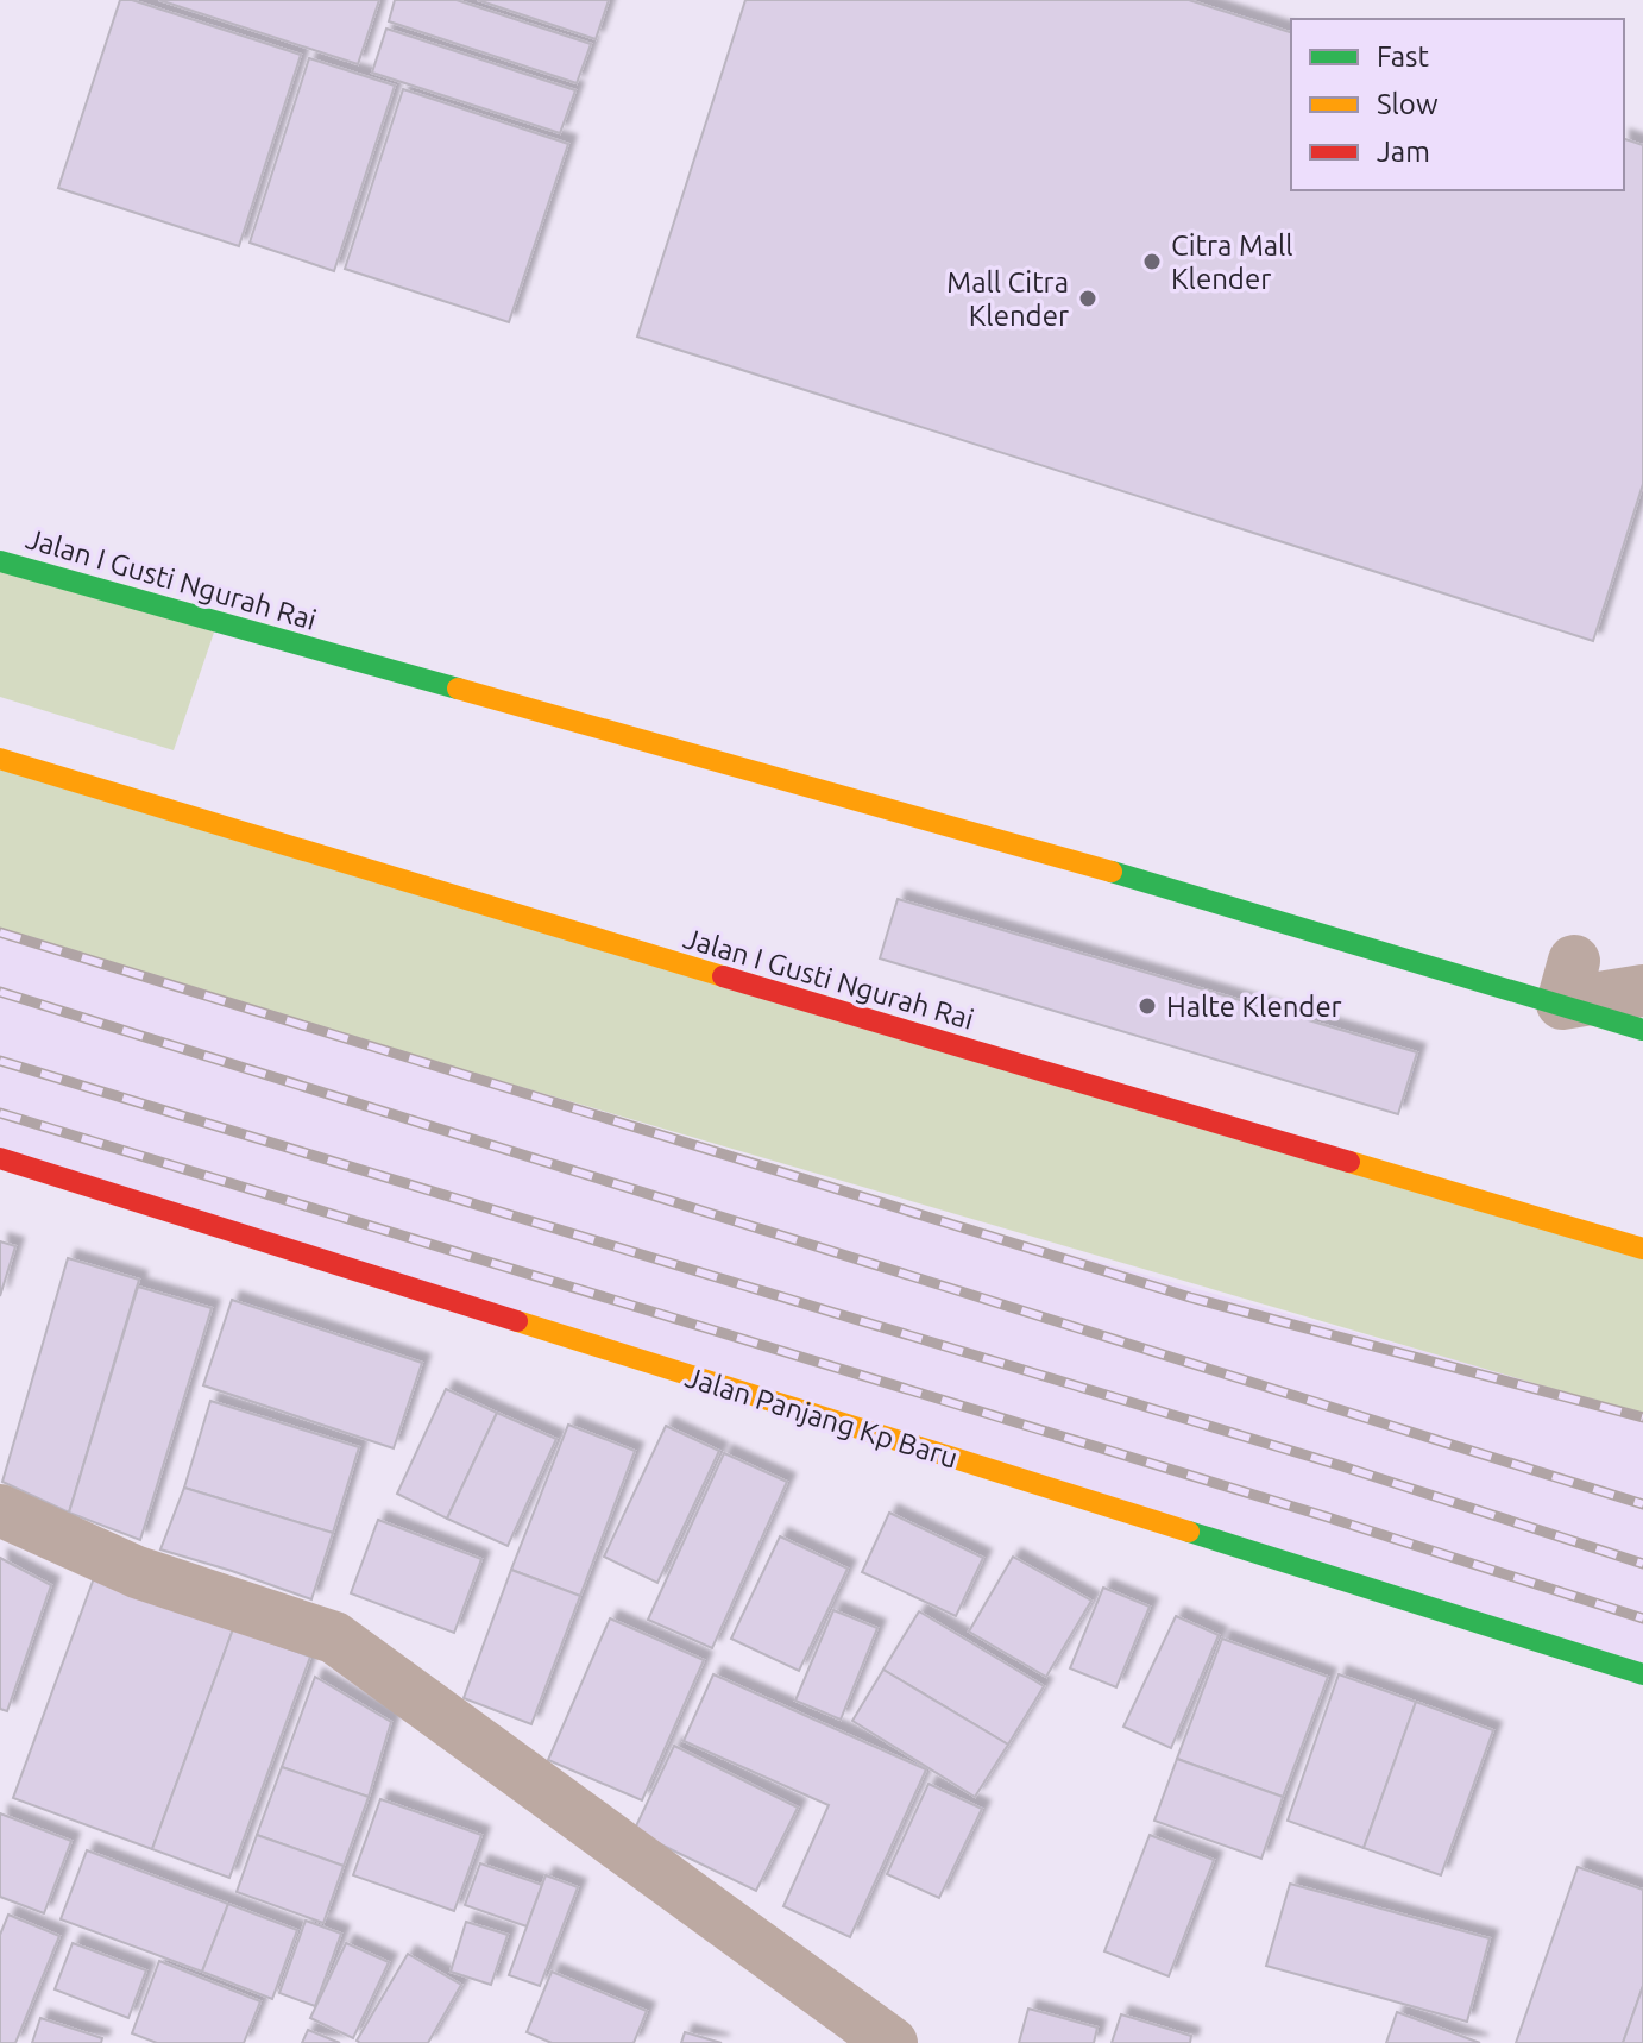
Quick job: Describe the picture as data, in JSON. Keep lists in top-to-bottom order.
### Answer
{
  "streets": {
    "main road": ["Jalan I Gusti Ngurah Rai", "Jalan Panjang Kp Baru"]
  },
  "places": ["Citra Mall Klender", "Mall Citra Klender", "Halte Klender"],
  "legend": ["Fast", "Slow", "Jam"]
}
